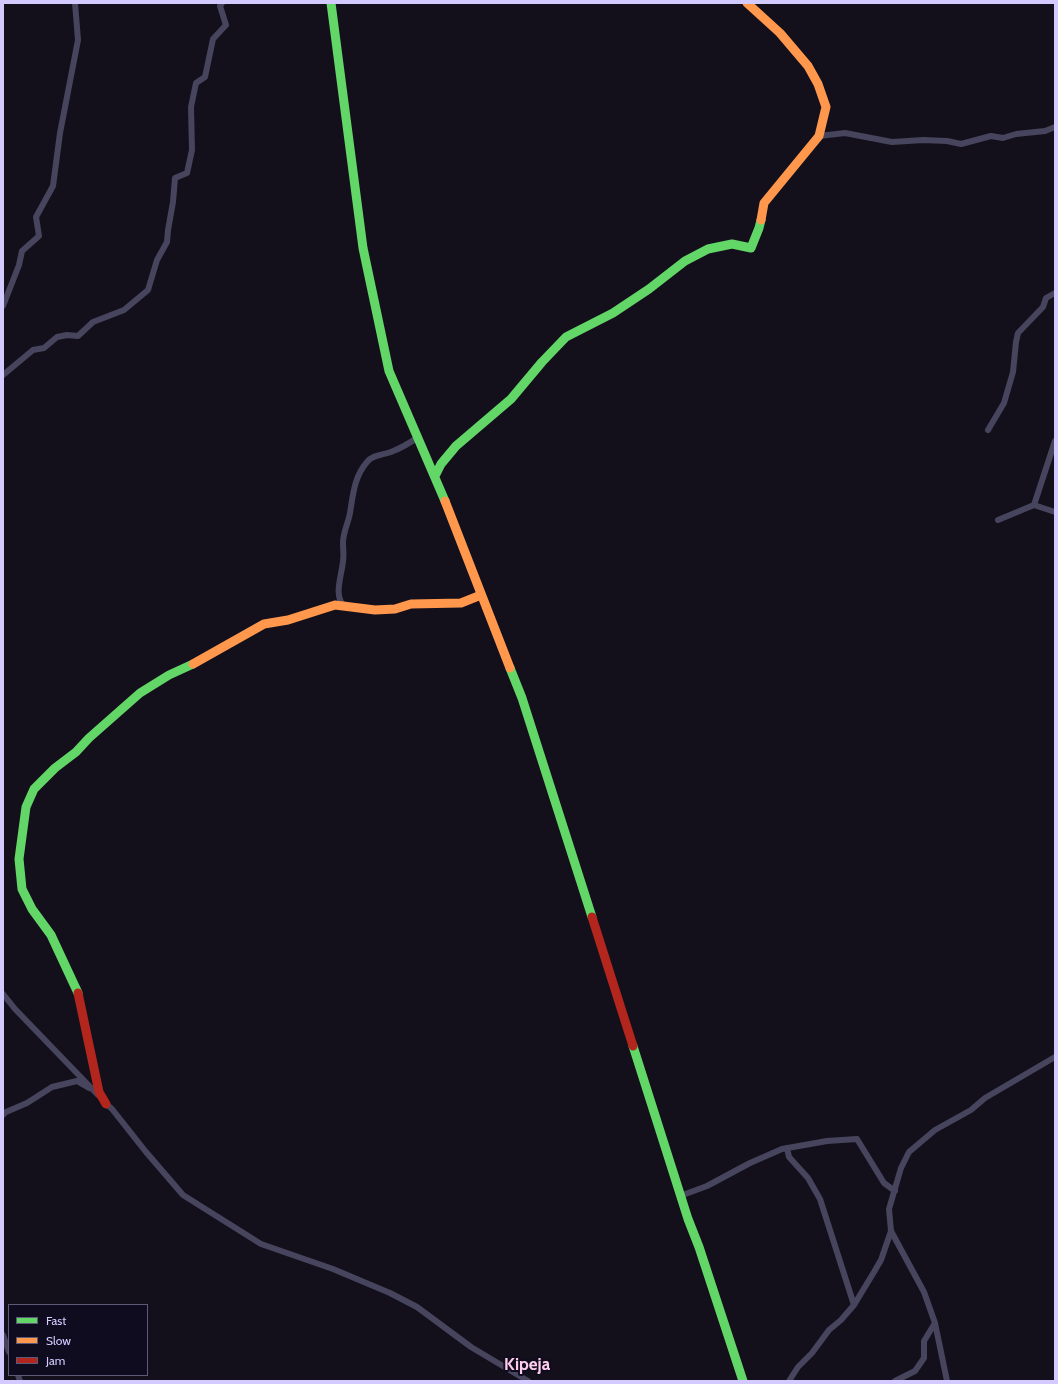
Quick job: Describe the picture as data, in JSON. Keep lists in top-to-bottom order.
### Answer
{
  "districts": ["Kipeja"],
  "legend": ["Fast", "Slow", "Jam"]
}
